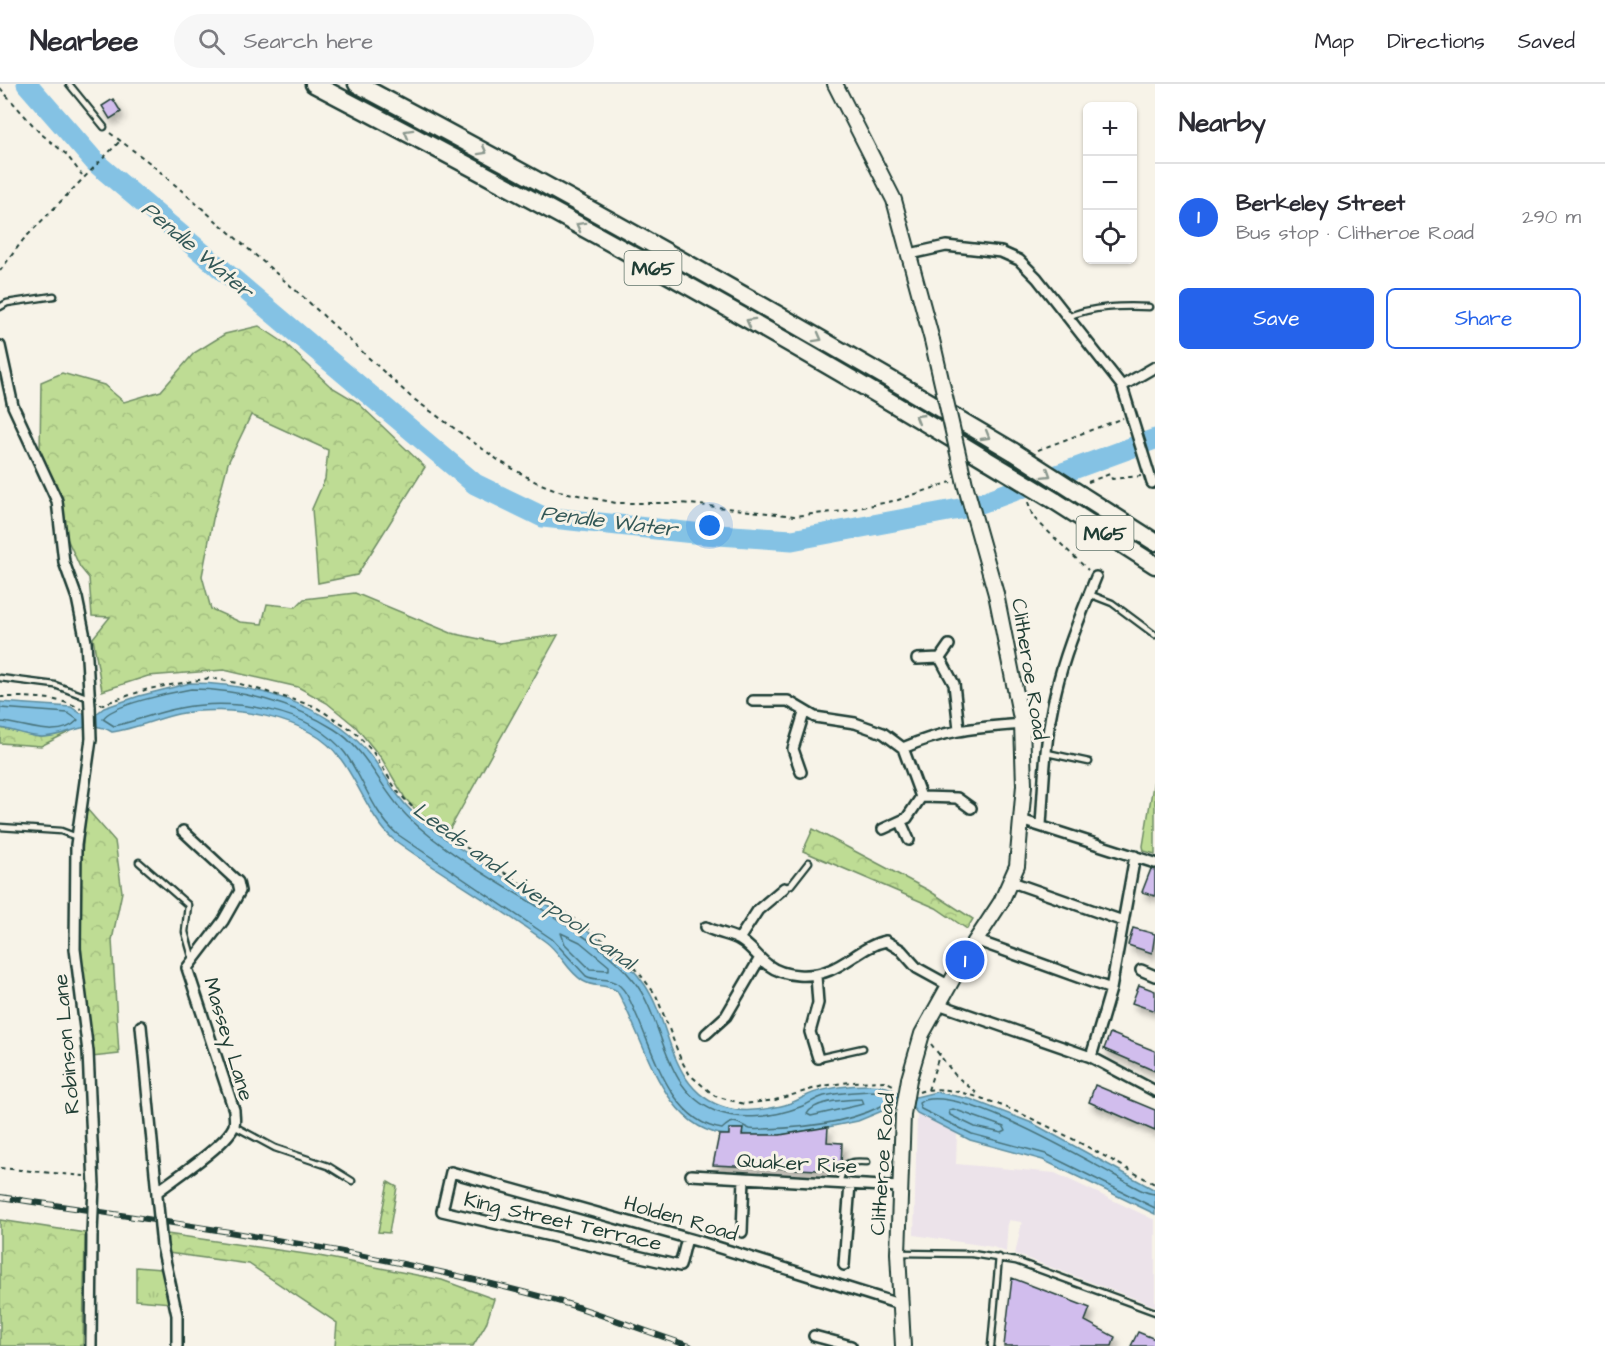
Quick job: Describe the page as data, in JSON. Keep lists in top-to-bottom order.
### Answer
{
  "streets": {
    "highway": ["M65"],
    "main road": ["Clitheroe Road"],
    "street": [
      "Massey Lane",
      "Robinson Lane",
      "Quaker Rise",
      "Holden Road",
      "King Street Terrace"
    ]
  },
  "crossings": [
    ["Clitheroe Road", "Quaker Rise"],
    ["Clitheroe Road", "Holden Road"],
    ["Holden Road", "King Street Terrace"]
  ],
  "water": ["Pendle Water", "Leeds and Liverpool Canal"],
  "page": {
    "header": "Nearbee",
    "search": "Search here",
    "nav": ["Map", "Directions", "Saved"],
    "heading": "Nearby",
    "map_buttons": ["+", "−"],
    "list": [
      {
        "mark": "1",
        "name": "Berkeley Street",
        "note": "Bus stop · Clitheroe Road",
        "value": "290 m"
      }
    ],
    "buttons": ["Save", "Share"],
    "pins": "1"
  }
}
